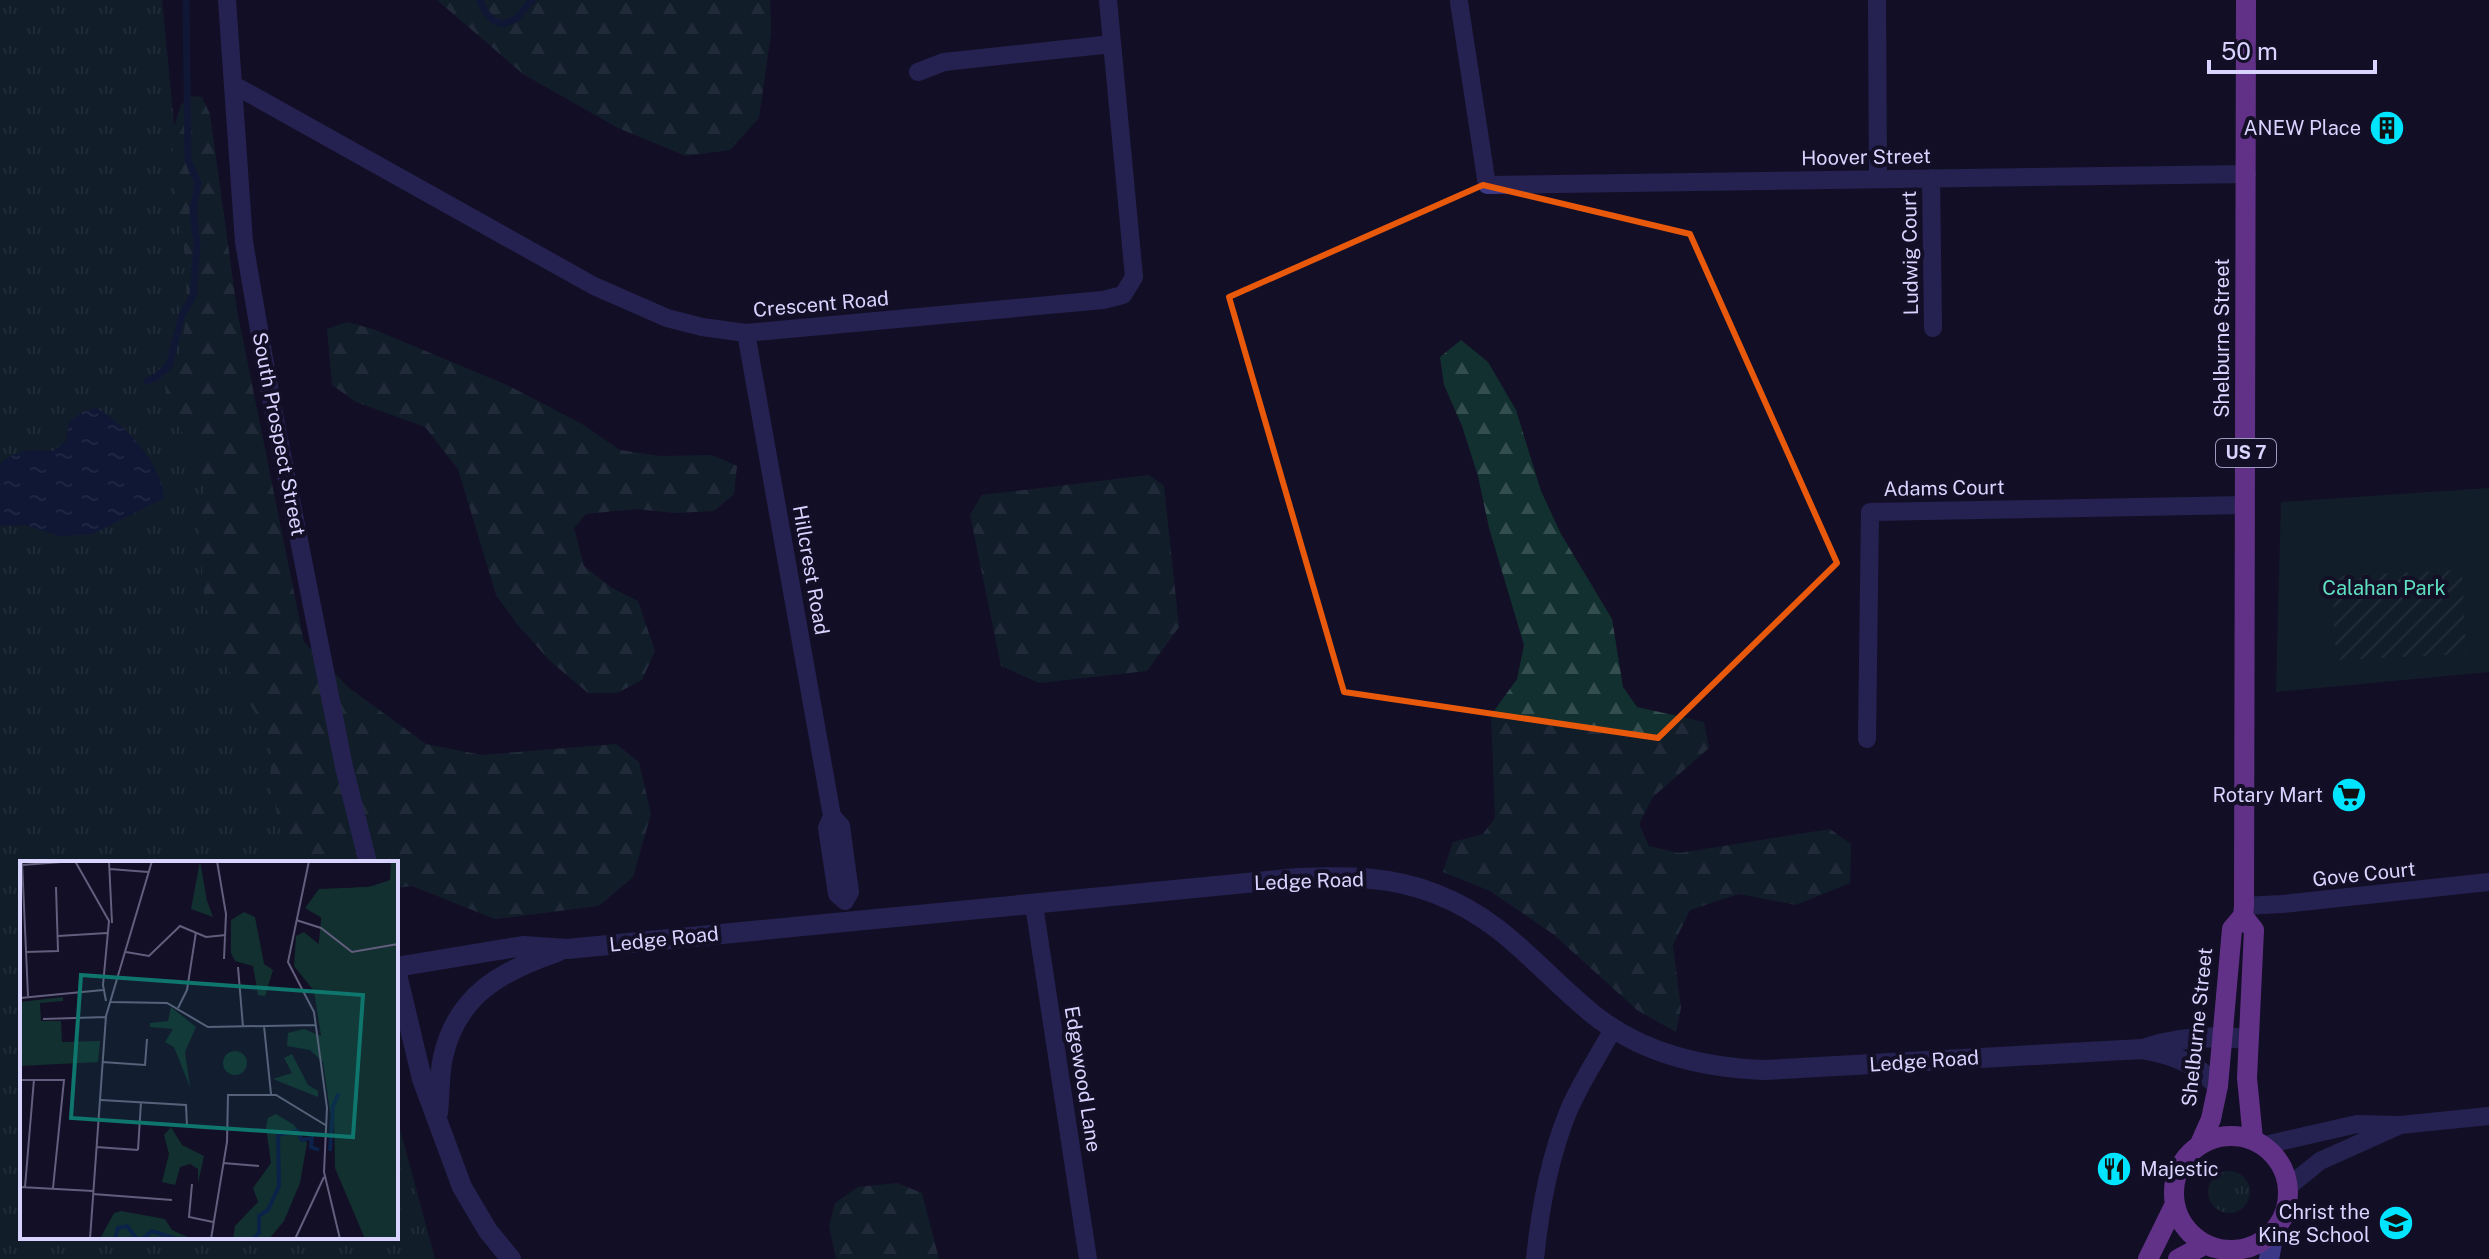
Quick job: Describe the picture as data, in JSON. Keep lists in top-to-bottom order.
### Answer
{
  "streets": {
    "main road": ["Shelburne Street", "US 7"],
    "street": [
      "Hoover Street",
      "Ludwig Court",
      "Crescent Road",
      "South Prospect Street",
      "Adams Court",
      "Hillcrest Road",
      "Gove Court",
      "Ledge Road",
      "Edgewood Lane"
    ]
  },
  "crossings": [
    ["Hoover Street", "Ludwig Court"],
    ["Hoover Street", "Shelburne Street"],
    ["Crescent Road", "South Prospect Street"],
    ["Crescent Road", "Hillcrest Road"],
    ["Shelburne Street", "Adams Court"],
    ["Shelburne Street", "Gove Court"],
    ["Shelburne Street", "Ledge Road"],
    ["Hillcrest Road", "Ledge Road"],
    ["Ledge Road", "Edgewood Lane"]
  ],
  "parks": ["Calahan Park"],
  "places": {
    "building": ["ANEW Place"],
    "supermarket": ["Rotary Mart"],
    "restaurant": ["Majestic"],
    "school or university": ["Christ the King School"]
  },
  "scale_bar": "50 m"
}
